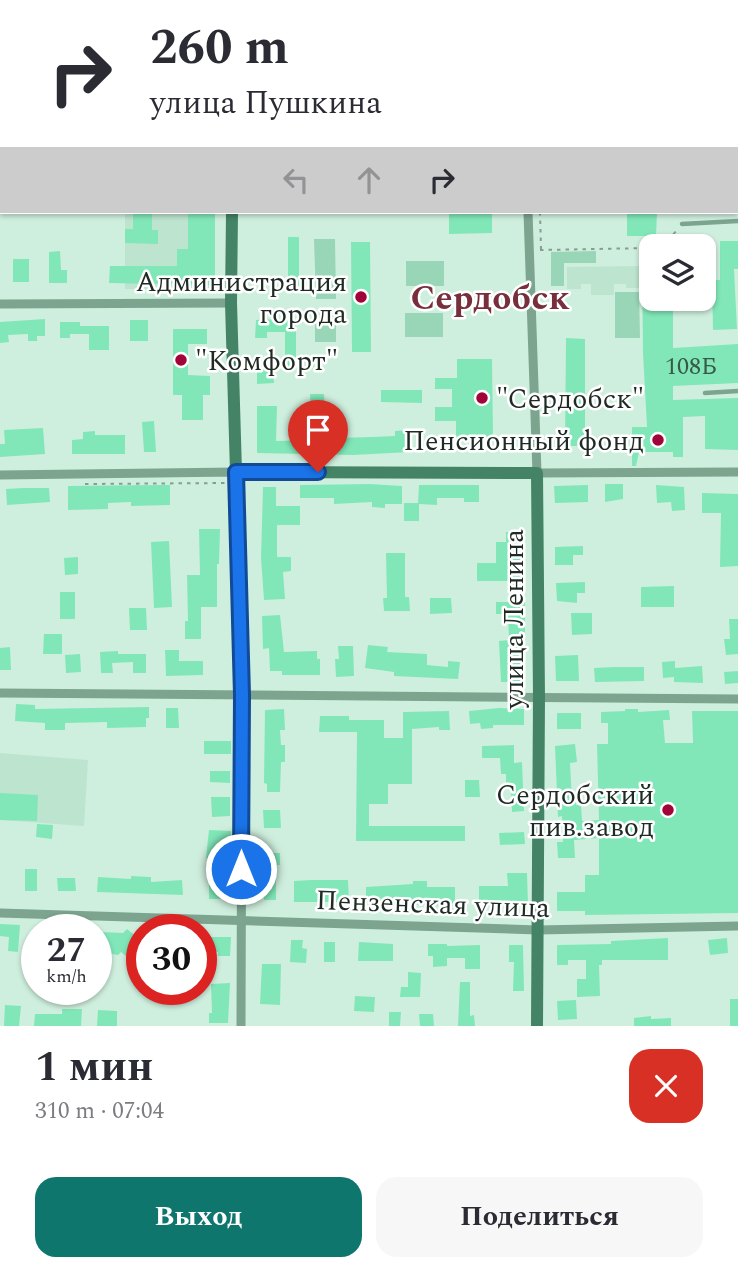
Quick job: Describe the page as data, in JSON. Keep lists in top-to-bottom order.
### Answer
{
  "streets": {
    "street": ["улица Ленина", "Пензенская улица"]
  },
  "crossings": [
    ["улица Ленина", "Пензенская улица"]
  ],
  "districts": ["Сердобск"],
  "places": [
    "Администрация города",
    "\"Комфорт\"",
    "\"Сердобск\"",
    "Пенсионный фонд",
    "Сердобский пив.завод"
  ],
  "house_numbers": ["108Б"],
  "page": {
    "turn": ["260 m", "улица Пушкина"],
    "speed": "27 km/h",
    "limit": "30",
    "heading": ["1 мин", "310 m · 07:04"],
    "buttons": ["Выход", "Поделиться"]
  }
}
